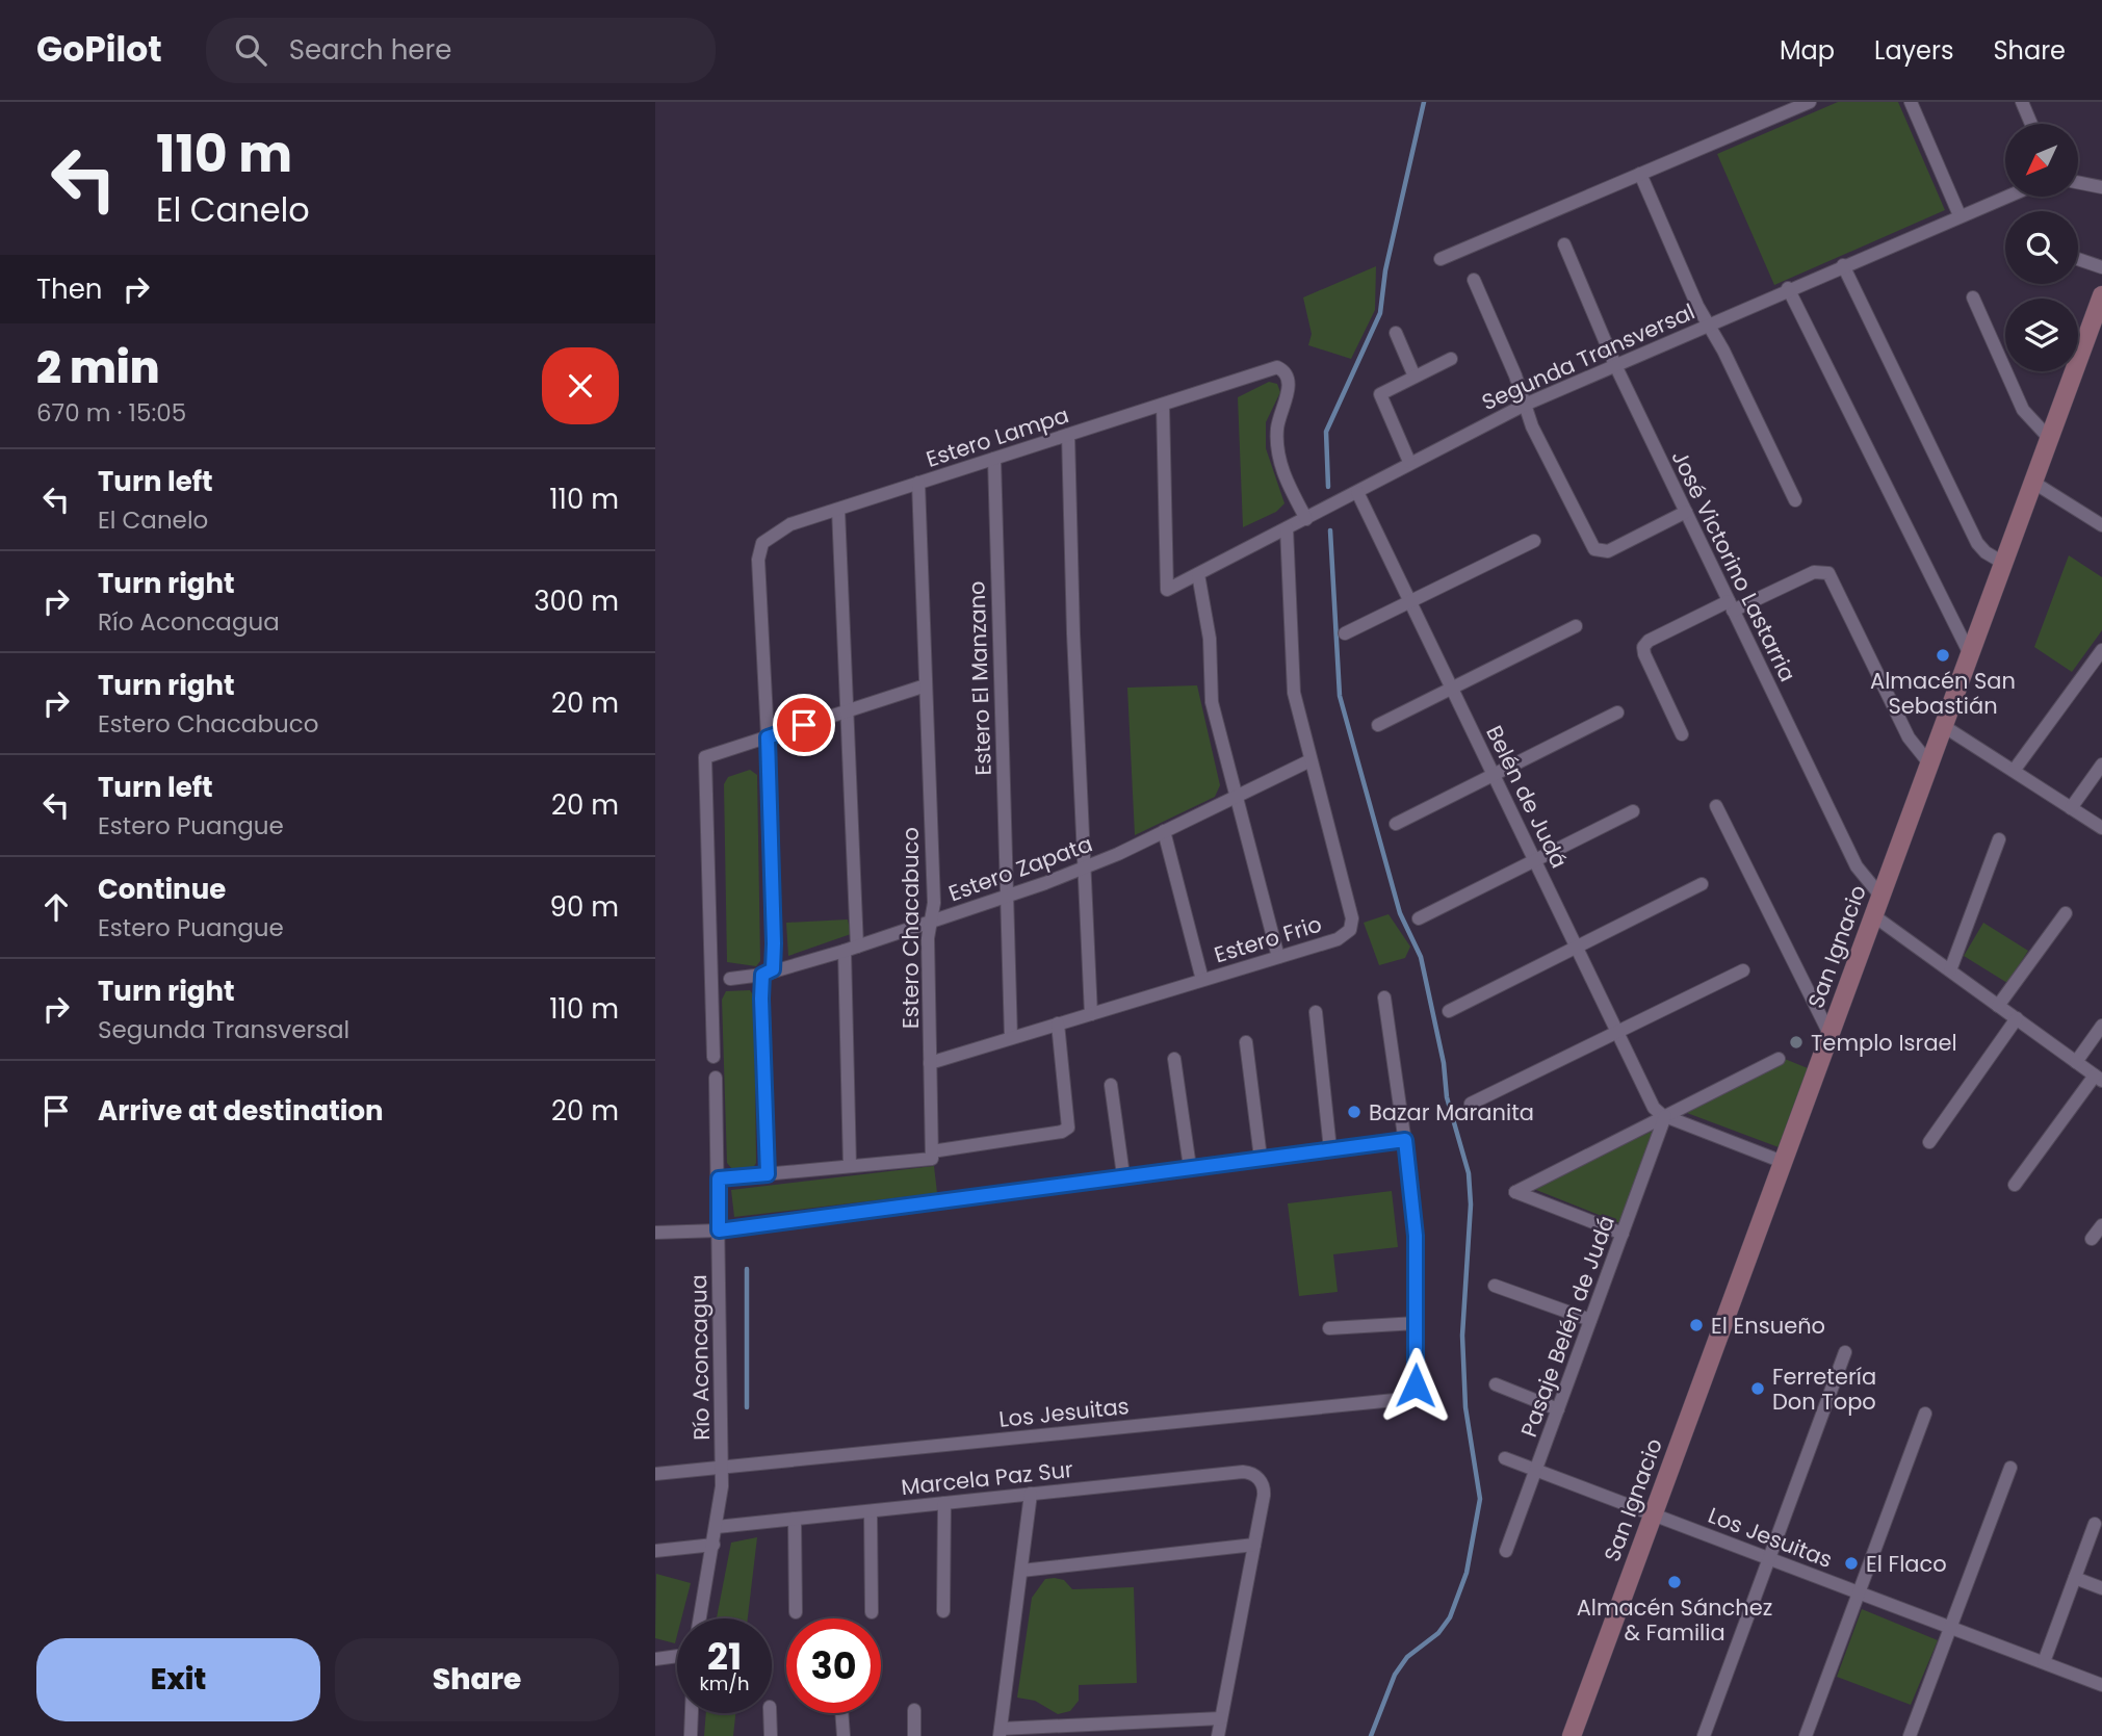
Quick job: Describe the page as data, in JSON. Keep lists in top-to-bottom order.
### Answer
{
  "streets": {
    "main road": ["San Ignacio"],
    "street": [
      "Segunda Transversal",
      "Estero Lampa",
      "José Victorino Lastarria",
      "Estero El Manzano",
      "Belén de Judá",
      "Estero Zapata",
      "Estero Chacabuco",
      "Estero Frio",
      "Pasaje Belén de Judá",
      "Río Aconcagua",
      "Los Jesuitas",
      "Marcela Paz Sur"
    ]
  },
  "crossings": [
    ["Segunda Transversal", "Estero Lampa"],
    ["Segunda Transversal", "José Victorino Lastarria"],
    ["Segunda Transversal", "Belén de Judá"],
    ["Segunda Transversal", "Estero Frio"],
    ["Estero Lampa", "Estero El Manzano"],
    ["Estero Lampa", "Estero Chacabuco"],
    ["José Victorino Lastarria", "San Ignacio"],
    ["Estero El Manzano", "Estero Zapata"],
    ["Estero El Manzano", "Estero Frio"],
    ["Belén de Judá", "Pasaje Belén de Judá"],
    ["Estero Zapata", "Estero Chacabuco"],
    ["Estero Zapata", "Estero Frio"],
    ["Estero Chacabuco", "Estero Frio"],
    ["San Ignacio", "Los Jesuitas"],
    ["Pasaje Belén de Judá", "Los Jesuitas"],
    ["Río Aconcagua", "Los Jesuitas"],
    ["Río Aconcagua", "Marcela Paz Sur"]
  ],
  "places": [
    "Almacén San Sebastián",
    "Templo Israel",
    "Bazar Maranita",
    "El Ensueño",
    "Ferretería Don Topo",
    "El Flaco",
    "Almacén Sánchez & Familia"
  ],
  "north": "bottom left",
  "page": {
    "header": "GoPilot",
    "search": "Search here",
    "nav": ["Map", "Layers", "Share"],
    "turn": ["110 m", "El Canelo"],
    "then": "Then",
    "heading": ["2 min", "670 m · 15:05"],
    "list": [
      {
        "name": "Turn left",
        "note": "El Canelo",
        "value": "110 m"
      },
      {
        "name": "Turn right",
        "note": "Río Aconcagua",
        "value": "300 m"
      },
      {
        "name": "Turn right",
        "note": "Estero Chacabuco",
        "value": "20 m"
      },
      {
        "name": "Turn left",
        "note": "Estero Puangue",
        "value": "20 m"
      },
      {
        "name": "Continue",
        "note": "Estero Puangue",
        "value": "90 m"
      },
      {
        "name": "Turn right",
        "note": "Segunda Transversal",
        "value": "110 m"
      },
      {
        "name": "Arrive at destination",
        "value": "20 m"
      }
    ],
    "speed": "21 km/h",
    "limit": "30",
    "buttons": ["Exit", "Share"]
  }
}
